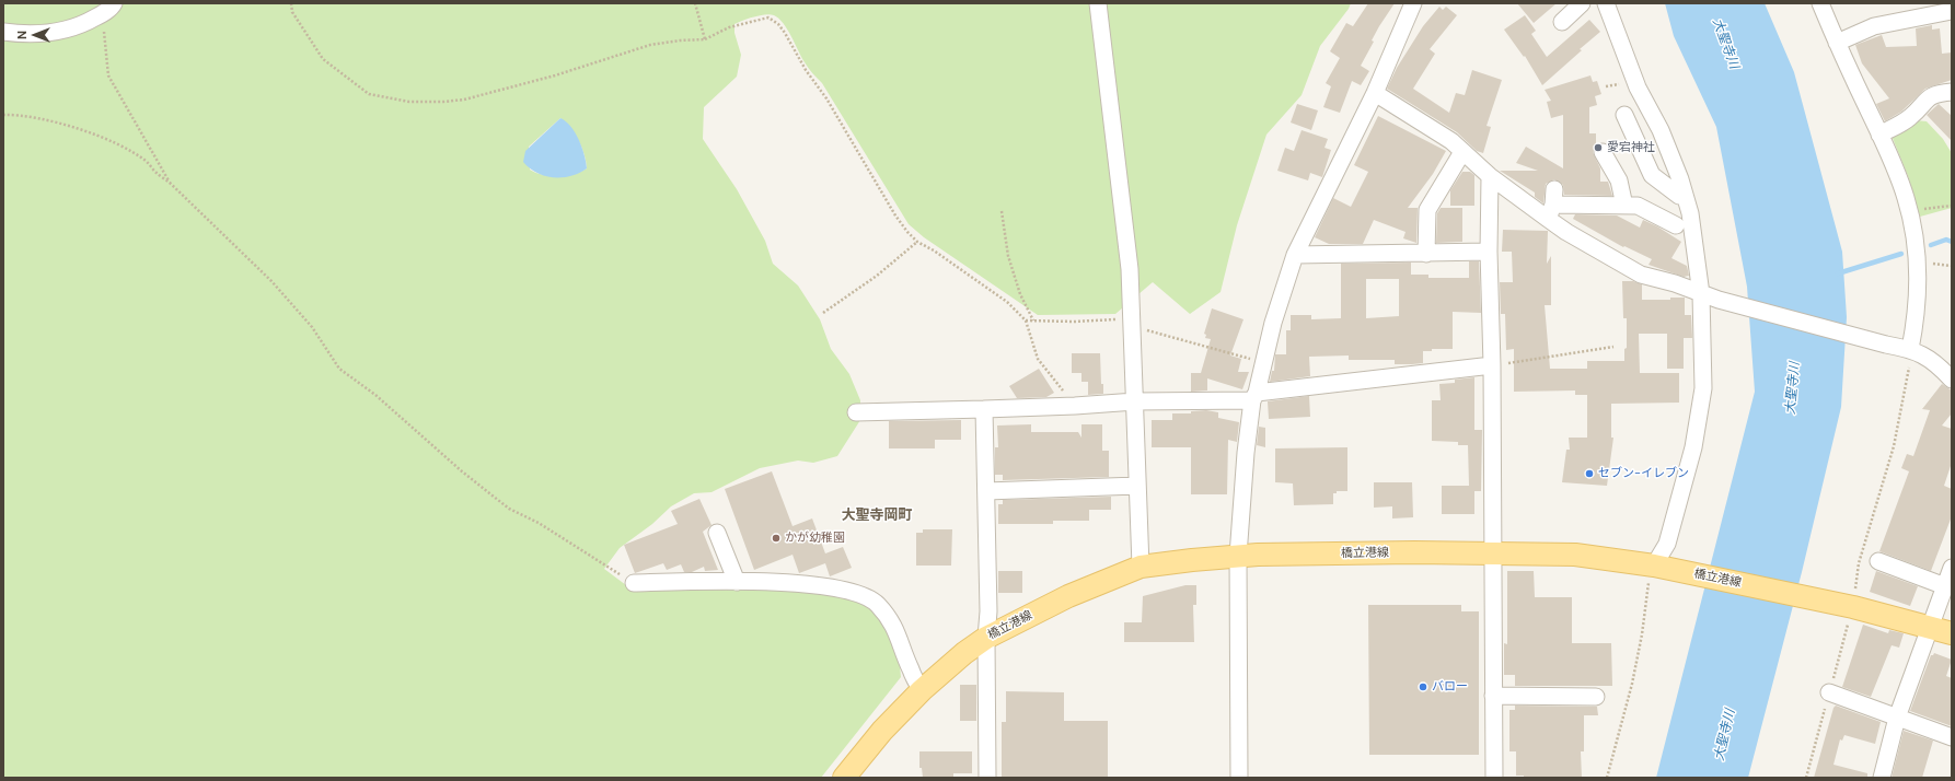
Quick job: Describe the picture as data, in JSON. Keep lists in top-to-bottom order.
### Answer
{
  "streets": {
    "main road": ["橋立港線"]
  },
  "districts": ["大聖寺岡町"],
  "water": ["大聖寺川"],
  "places": [
    "愛宕神社",
    "セブン-イレブン",
    "かが幼稚園",
    "バロー"
  ],
  "north": "left"
}
